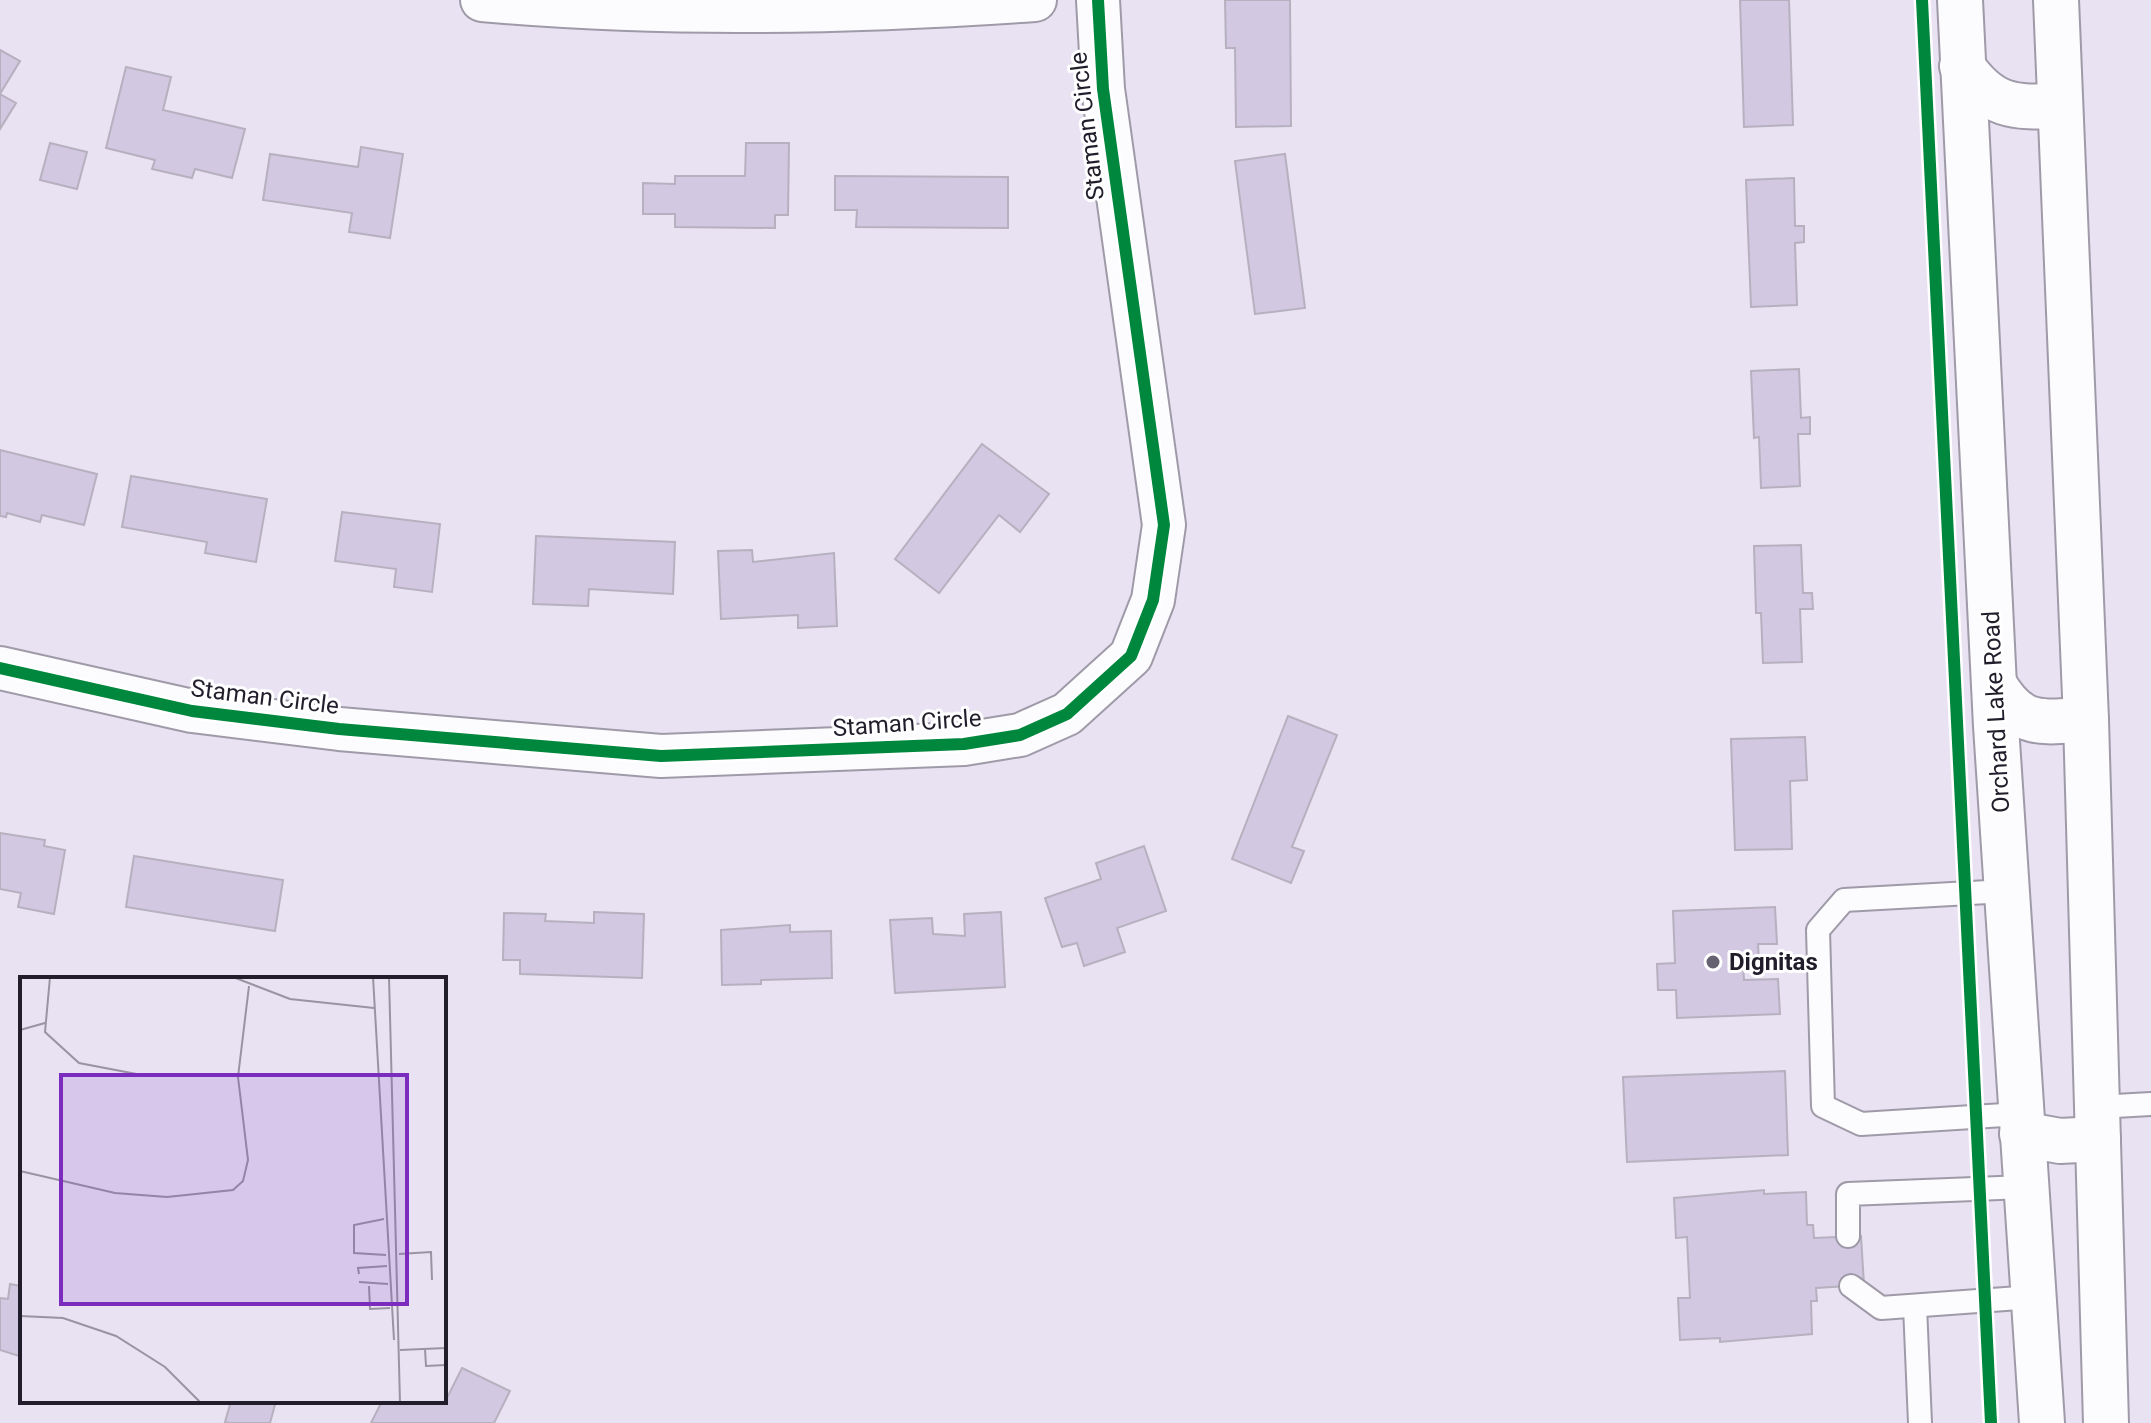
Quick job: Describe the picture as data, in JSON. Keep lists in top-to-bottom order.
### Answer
{
  "streets": {
    "main road": ["Orchard Lake Road"],
    "street": ["Staman Circle"]
  },
  "places": ["Dignitas"]
}
